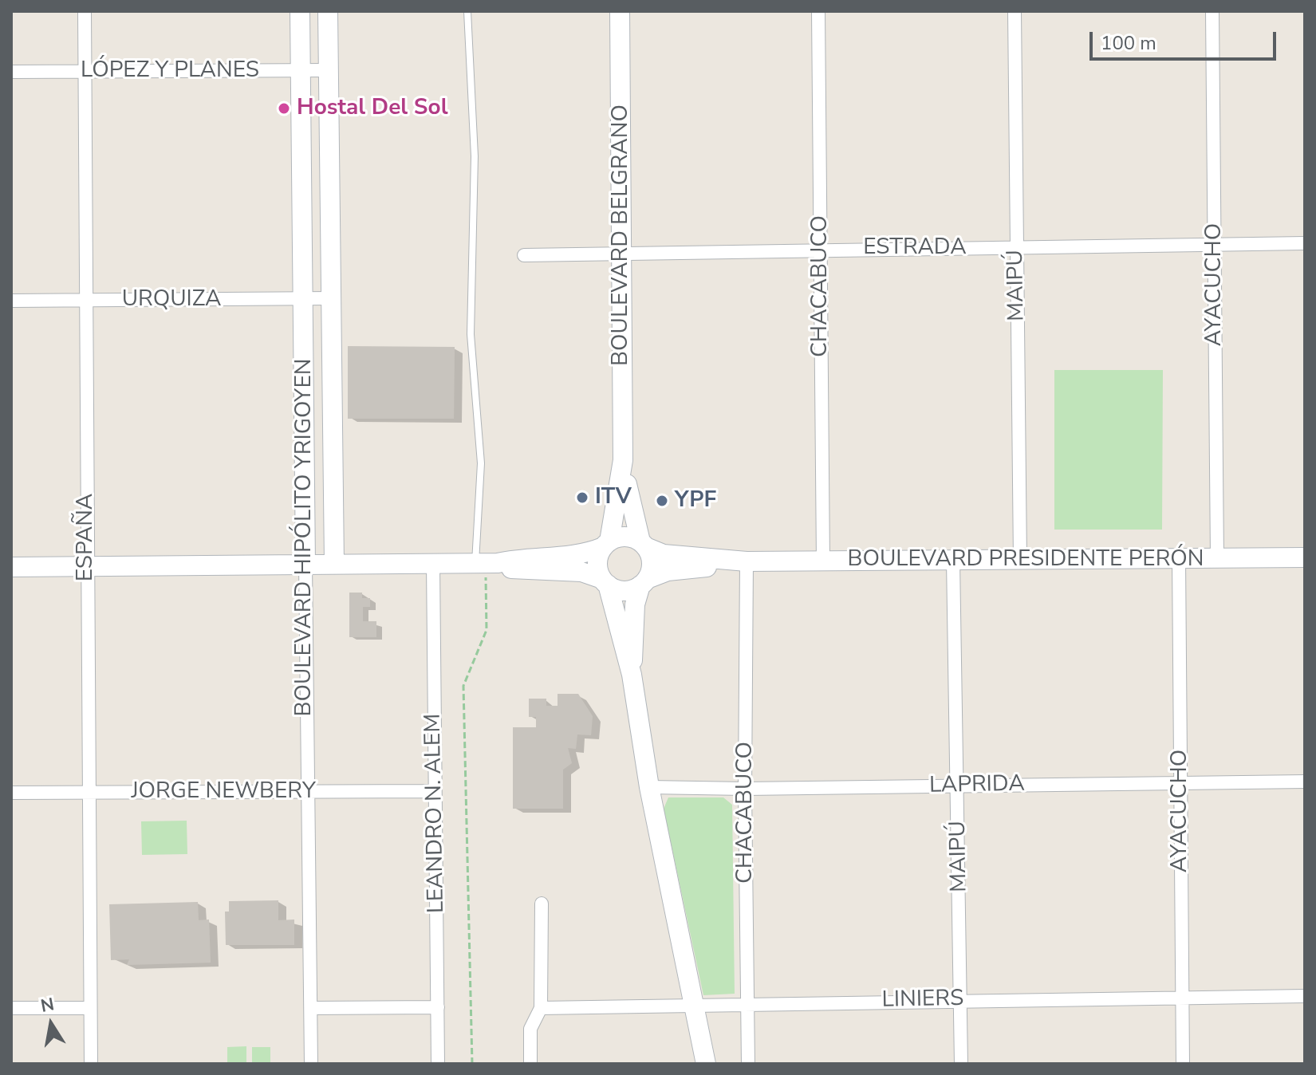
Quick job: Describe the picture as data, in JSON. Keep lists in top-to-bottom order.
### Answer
{
  "streets": {
    "street": [
      "LÓPEZ Y PLANES",
      "BOULEVARD BELGRANO",
      "ESTRADA",
      "AYACUCHO",
      "MAIPÚ",
      "CHACABUCO",
      "URQUIZA",
      "ESPAÑA",
      "BOULEVARD HIPÓLITO YRIGOYEN",
      "BOULEVARD PRESIDENTE PERÓN",
      "LAPRIDA",
      "JORGE NEWBERY",
      "LEANDRO N. ALEM",
      "LINIERS"
    ]
  },
  "crossings": [
    ["LÓPEZ Y PLANES", "ESPAÑA"],
    ["LÓPEZ Y PLANES", "BOULEVARD HIPÓLITO YRIGOYEN"],
    ["BOULEVARD BELGRANO", "ESTRADA"],
    ["BOULEVARD BELGRANO", "BOULEVARD PRESIDENTE PERÓN"],
    ["ESTRADA", "AYACUCHO"],
    ["ESTRADA", "MAIPÚ"],
    ["ESTRADA", "CHACABUCO"],
    ["AYACUCHO", "BOULEVARD PRESIDENTE PERÓN"],
    ["AYACUCHO", "LAPRIDA"],
    ["AYACUCHO", "LINIERS"],
    ["MAIPÚ", "BOULEVARD PRESIDENTE PERÓN"],
    ["MAIPÚ", "LAPRIDA"],
    ["MAIPÚ", "LINIERS"],
    ["CHACABUCO", "BOULEVARD PRESIDENTE PERÓN"],
    ["CHACABUCO", "LAPRIDA"],
    ["CHACABUCO", "LINIERS"],
    ["URQUIZA", "ESPAÑA"],
    ["URQUIZA", "BOULEVARD HIPÓLITO YRIGOYEN"],
    ["ESPAÑA", "JORGE NEWBERY"],
    ["BOULEVARD HIPÓLITO YRIGOYEN", "JORGE NEWBERY"],
    ["JORGE NEWBERY", "LEANDRO N. ALEM"]
  ],
  "places": ["Hostal Del Sol", "ITV", "YPF"],
  "scale_bar": "100 m",
  "north": "top"
}
